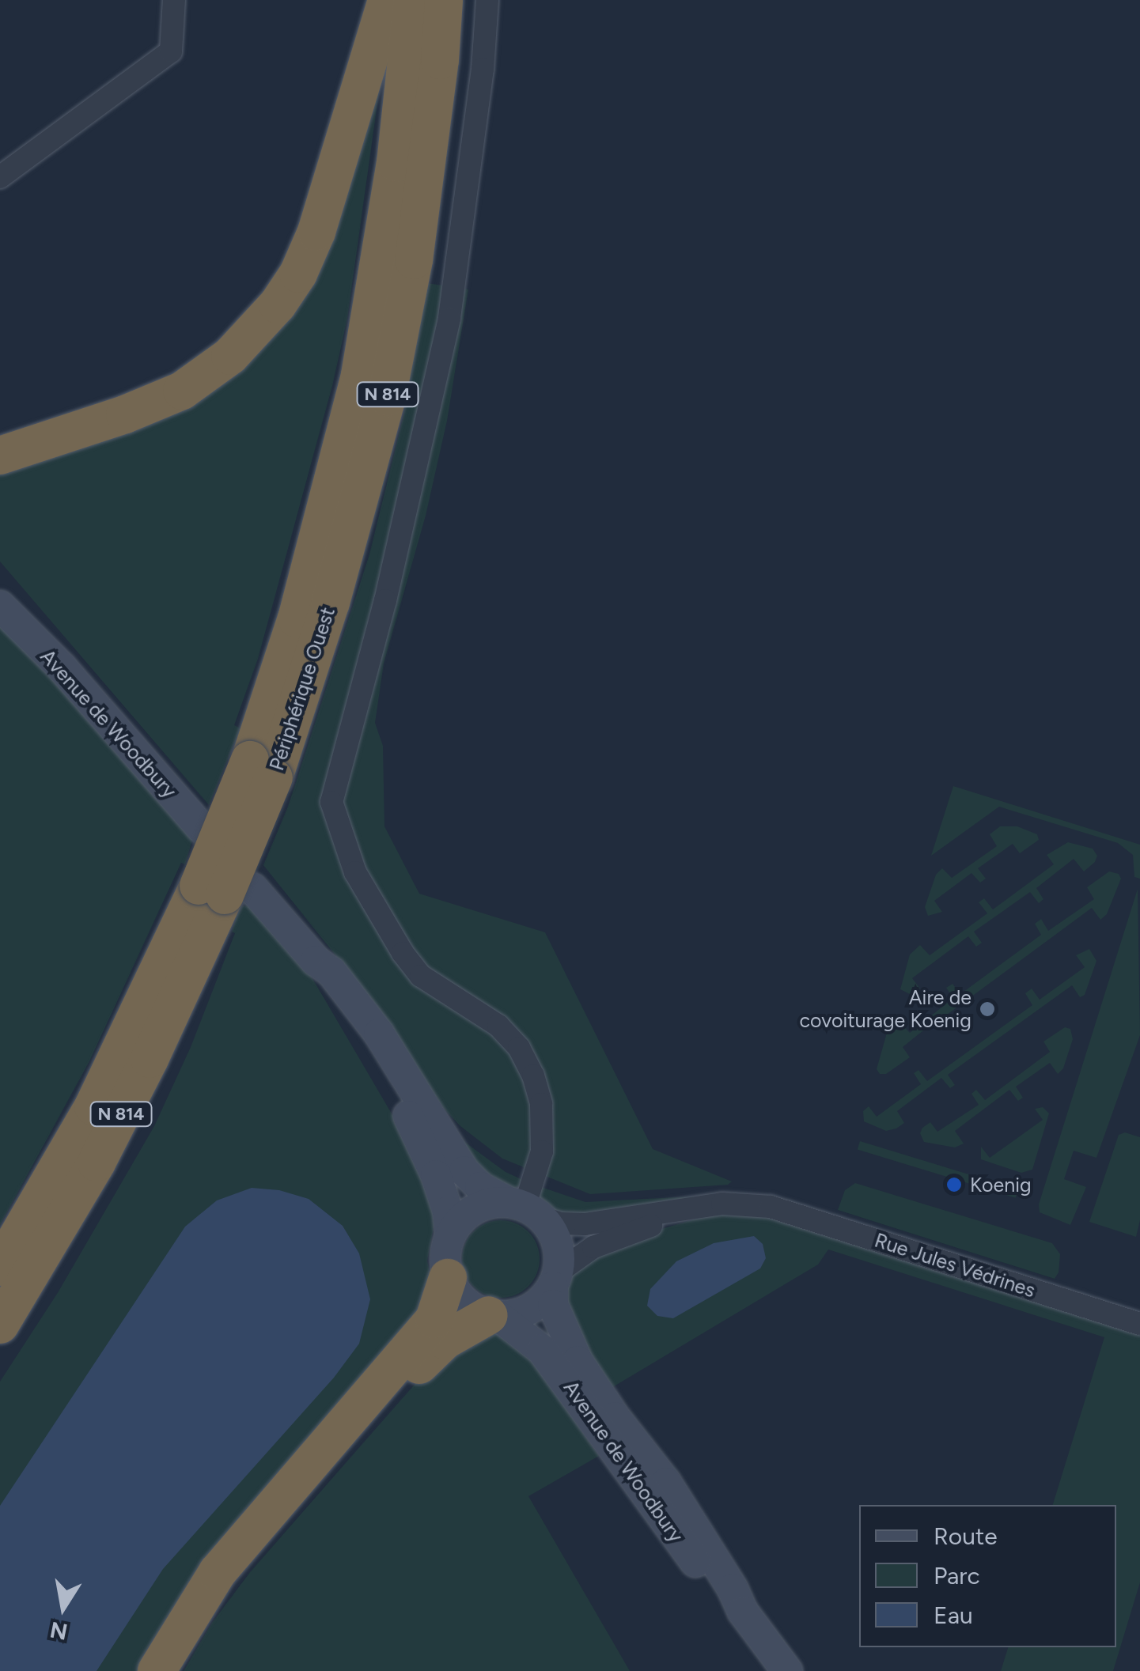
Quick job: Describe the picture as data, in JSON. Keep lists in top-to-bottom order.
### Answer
{
  "streets": {
    "highway": ["N 814", "Périphérique Ouest"],
    "street": ["Avenue de Woodbury", "Rue Jules Védrines"]
  },
  "places": ["Aire de covoiturage Koenig", "Koenig"],
  "legend": ["Route", "Parc", "Eau"],
  "north": "bottom"
}
